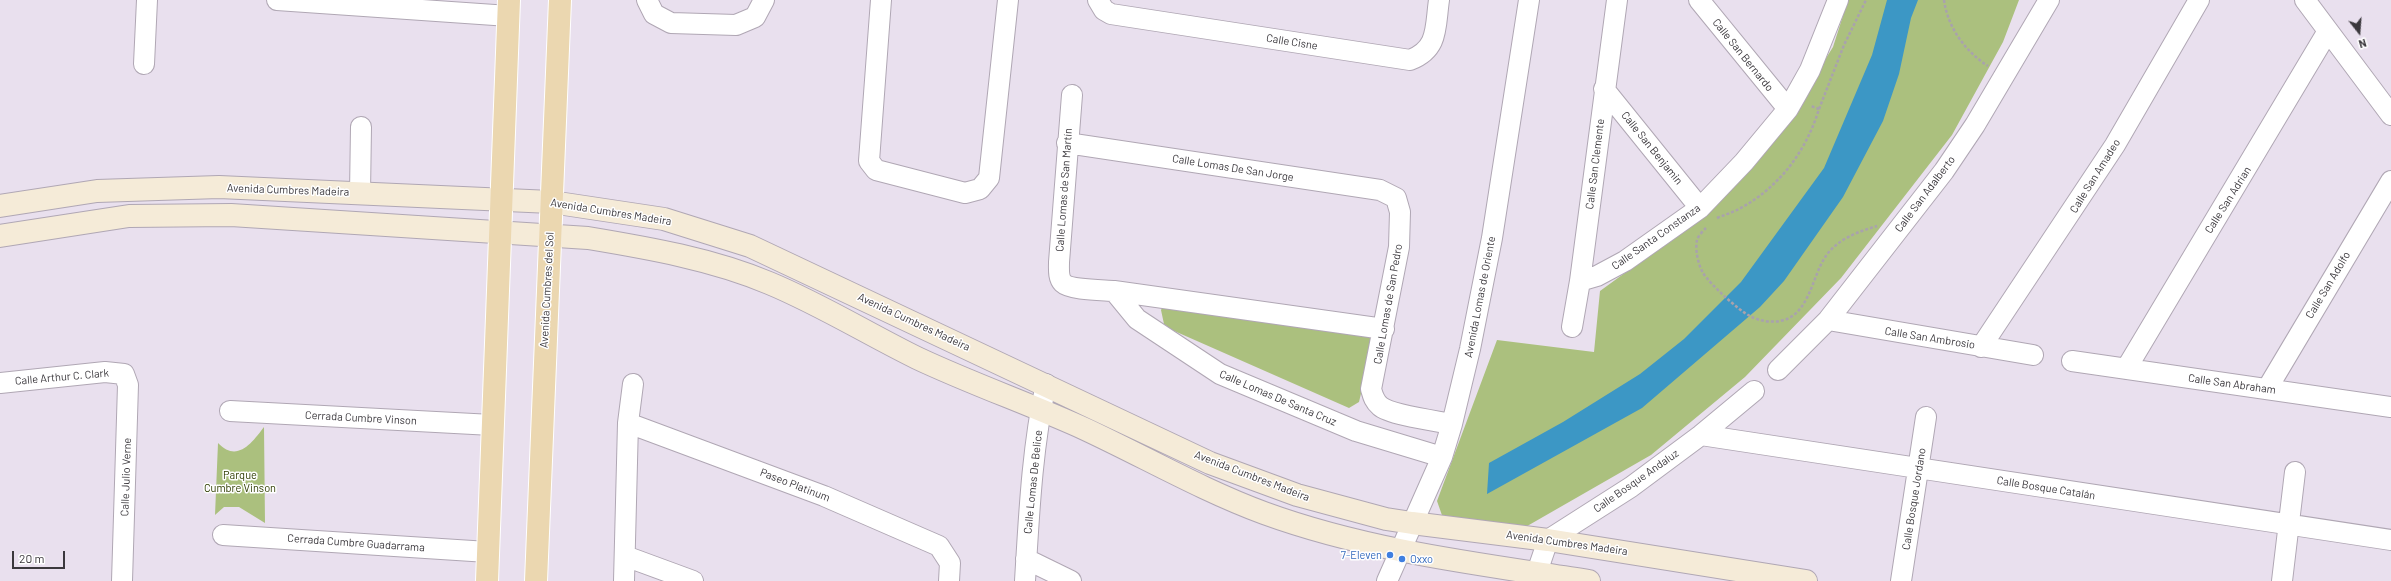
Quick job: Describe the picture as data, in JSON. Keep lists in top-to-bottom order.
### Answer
{
  "streets": {
    "main road": ["Avenida Cumbres del Sol"],
    "street": [
      "Calle Cisne",
      "Calle San Bernardo",
      "Calle San Benjamin",
      "Calle San Clemente",
      "Calle Lomas De San Jorge",
      "Calle San Amadeo",
      "Avenida Cumbres Madeira",
      "Calle Lomas de San Martín",
      "Calle San Adalberto",
      "Calle San Adrian",
      "Calle Santa Constanza",
      "Calle San Adolfo",
      "Avenida Lomas de Oriente",
      "Calle Lomas de San Pedro",
      "Calle San Ambrosio",
      "Calle Arthur C. Clark",
      "Calle San Abraham",
      "Calle Lomas De Santa Cruz",
      "Cerrada Cumbre Vinson",
      "Calle Julio Verne",
      "Calle Bosque Andaluz",
      "Calle Lomas De Belice",
      "Paseo Platinum",
      "Calle Bosque Catalán",
      "Calle Bosque Jordano",
      "Cerrada Cumbre Guadarrama"
    ]
  },
  "crossings": [
    ["Calle San Bernardo", "Calle Santa Constanza"],
    ["Calle San Benjamin", "Calle San Clemente"],
    ["Calle San Benjamin", "Calle Santa Constanza"],
    ["Calle San Clemente", "Calle Santa Constanza"],
    ["Calle Lomas De San Jorge", "Calle Lomas de San Martín"],
    ["Calle Lomas De San Jorge", "Calle Lomas de San Pedro"],
    ["Calle San Amadeo", "Calle San Ambrosio"],
    ["Avenida Cumbres Madeira", "Avenida Cumbres del Sol"],
    ["Avenida Cumbres Madeira", "Avenida Lomas de Oriente"],
    ["Avenida Cumbres Madeira", "Calle Bosque Andaluz"],
    ["Avenida Cumbres Madeira", "Calle Lomas De Belice"],
    ["Calle Lomas de San Martín", "Calle Lomas De Santa Cruz"],
    ["Calle San Adalberto", "Calle San Ambrosio"],
    ["Calle San Adrian", "Calle San Abraham"],
    ["Calle San Adolfo", "Calle San Abraham"],
    ["Avenida Lomas de Oriente", "Calle Lomas de San Pedro"],
    ["Avenida Lomas de Oriente", "Calle Lomas De Santa Cruz"],
    ["Calle Arthur C. Clark", "Calle Julio Verne"],
    ["Calle Bosque Andaluz", "Calle Bosque Catalán"],
    ["Calle Bosque Catalán", "Calle Bosque Jordano"]
  ],
  "parks": ["Parque Cumbre Vinson"],
  "places": ["7-Eleven", "Oxxo"],
  "scale_bar": "20 m",
  "north": "bottom"
}
